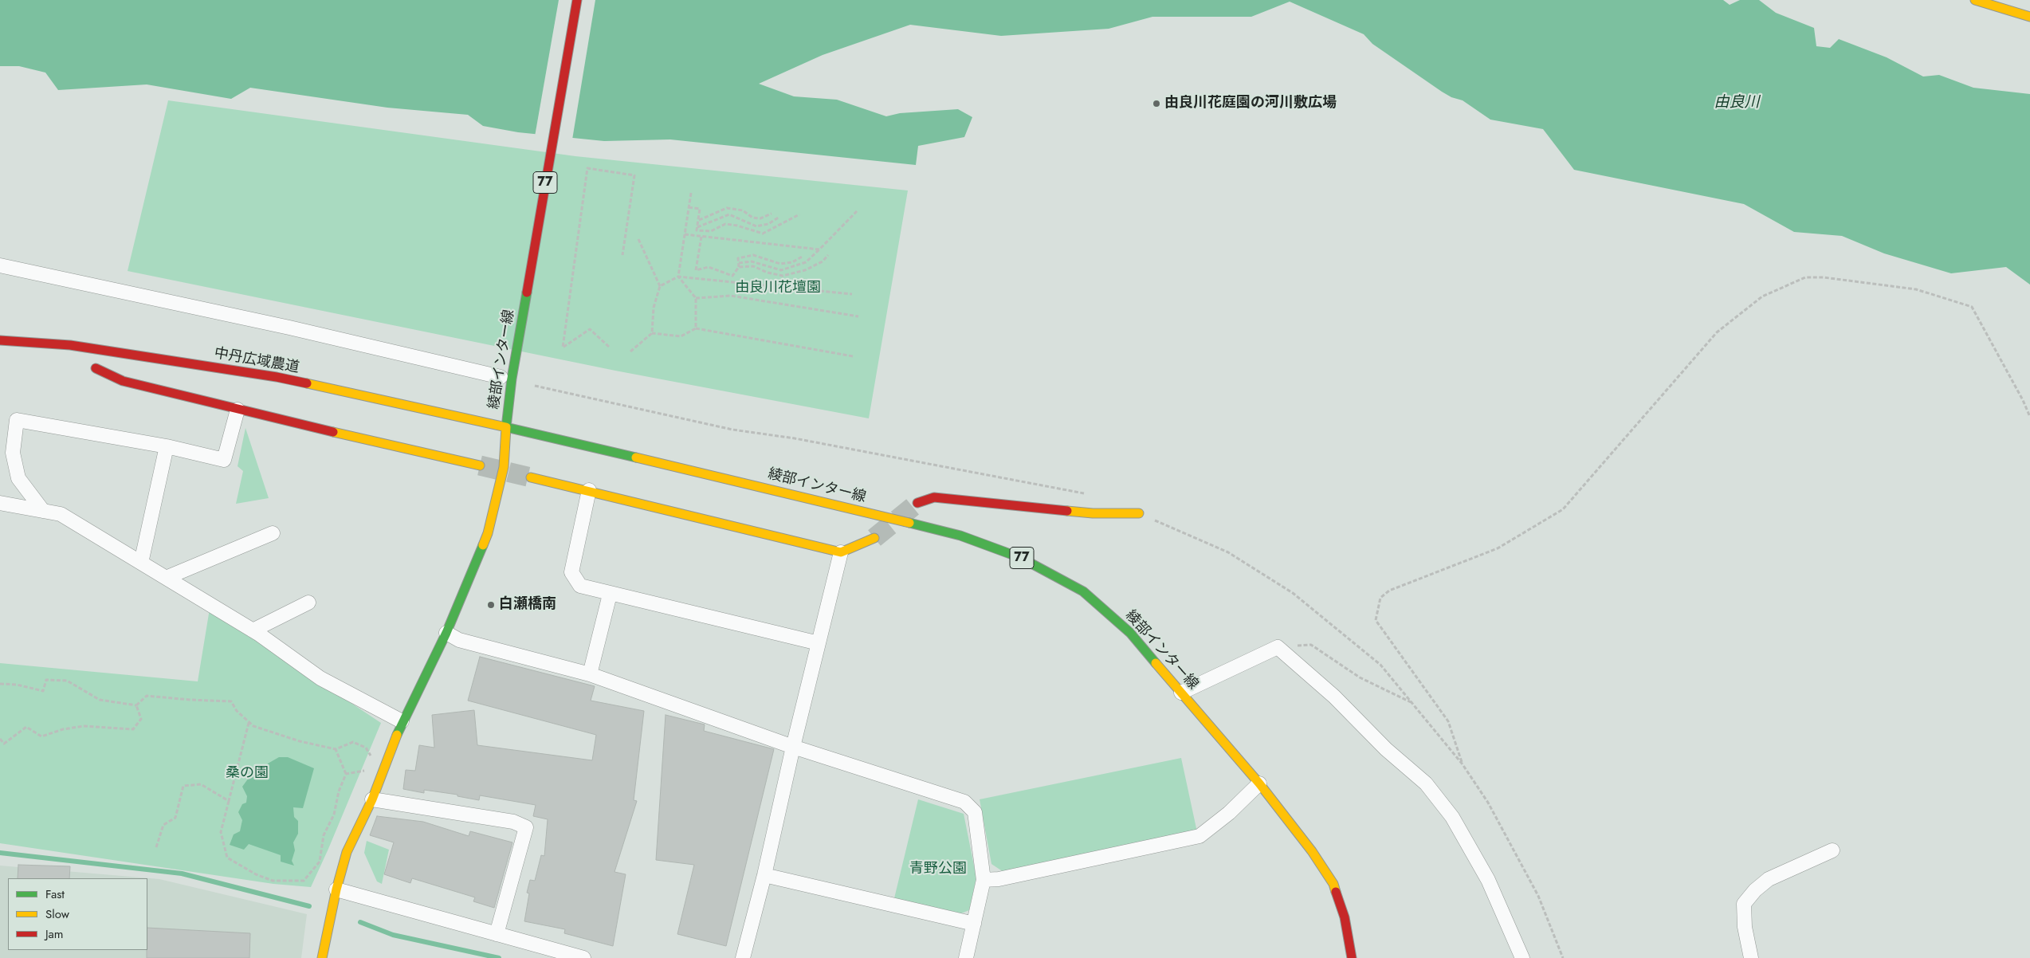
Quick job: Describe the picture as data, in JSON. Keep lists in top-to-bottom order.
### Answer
{
  "streets": {
    "street": ["77", "綾部インター線", "中丹広域農道"]
  },
  "crossings": [
    ["綾部インター線", "中丹広域農道"]
  ],
  "water": ["由良川"],
  "parks": ["由良川花壇園", "桑の園", "青野公園"],
  "places": ["由良川花庭園の河川敷広場", "白瀬橋南"],
  "legend": ["Fast", "Slow", "Jam"]
}
